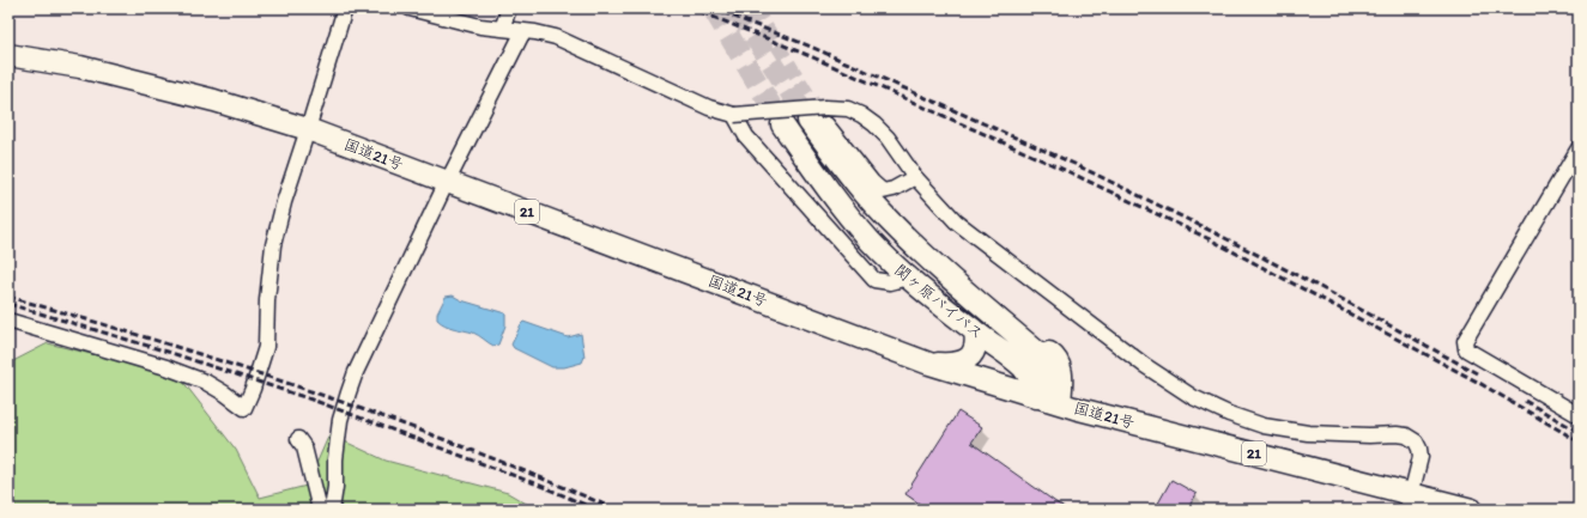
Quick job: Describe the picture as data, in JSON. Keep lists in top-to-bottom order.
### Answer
{
  "streets": {
    "highway": ["国道21号", "21", "関ヶ原バイパス"]
  },
  "crossings": [
    ["国道21号", "関ヶ原バイパス"]
  ]
}
